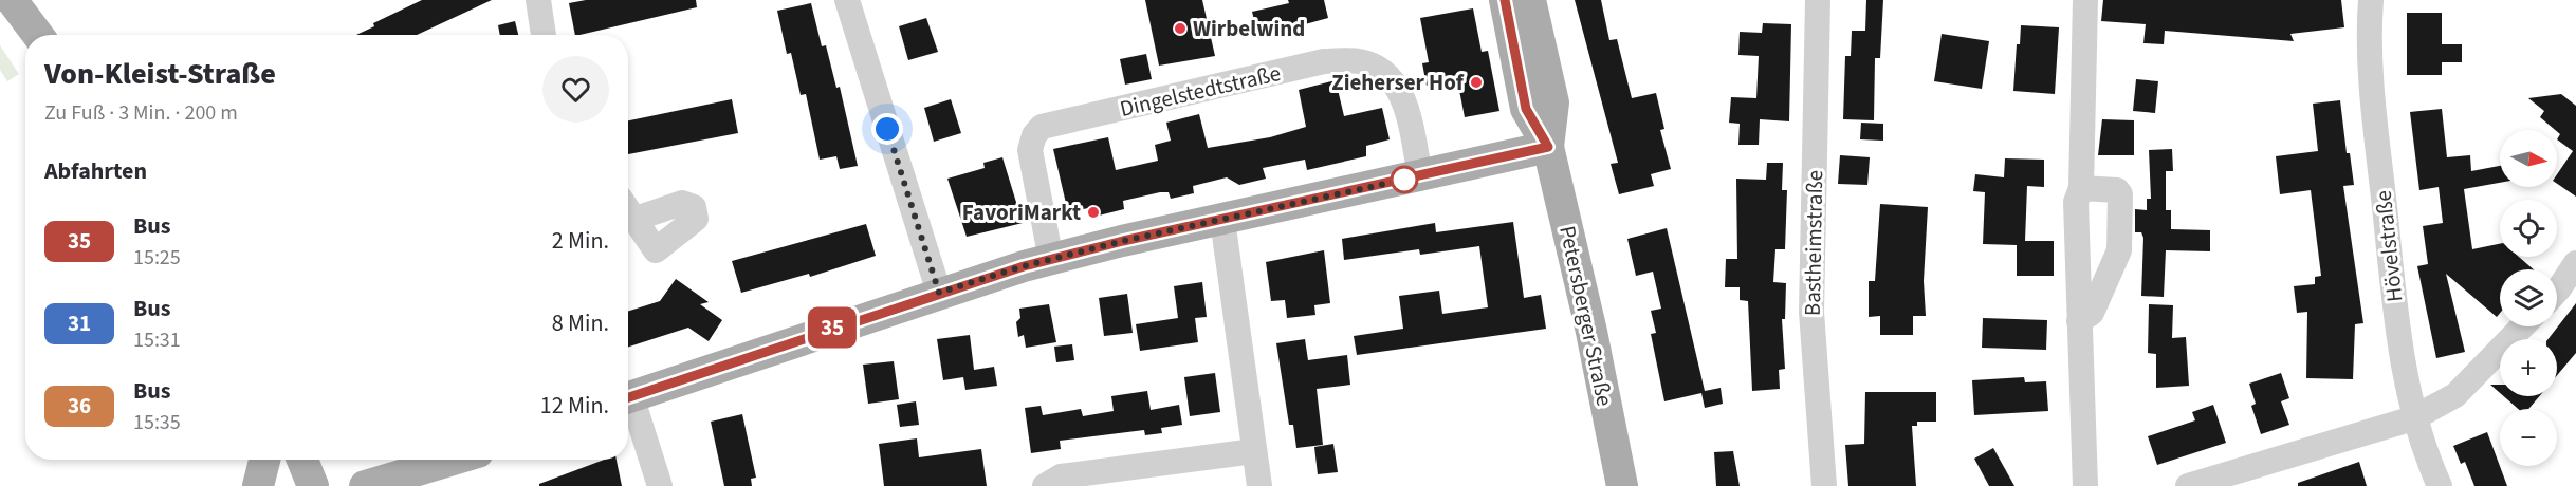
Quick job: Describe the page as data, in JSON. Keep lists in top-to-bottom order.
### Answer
{
  "streets": {
    "main road": ["Petersberger Straße"],
    "street": ["Dingelstedtstraße", "Bastheimstraße", "Hövelstraße"]
  },
  "places": ["Wirbelwind", "Zieherser Hof", "FavoriMarkt"],
  "lines": ["bus line 35"],
  "north": "right",
  "page": {
    "on_map": "35",
    "heading": [
      ["Von-Kleist-Straße", "Zu Fuß · 3 Min. · 200 m"],
      "Abfahrten"
    ],
    "map_buttons": ["+", "−"],
    "list": [
      {
        "mark": "35",
        "name": "Bus",
        "note": "15:25",
        "value": "2 Min."
      },
      {
        "mark": "31",
        "name": "Bus",
        "note": "15:31",
        "value": "8 Min."
      },
      {
        "mark": "36",
        "name": "Bus",
        "note": "15:35",
        "value": "12 Min."
      }
    ]
  }
}
